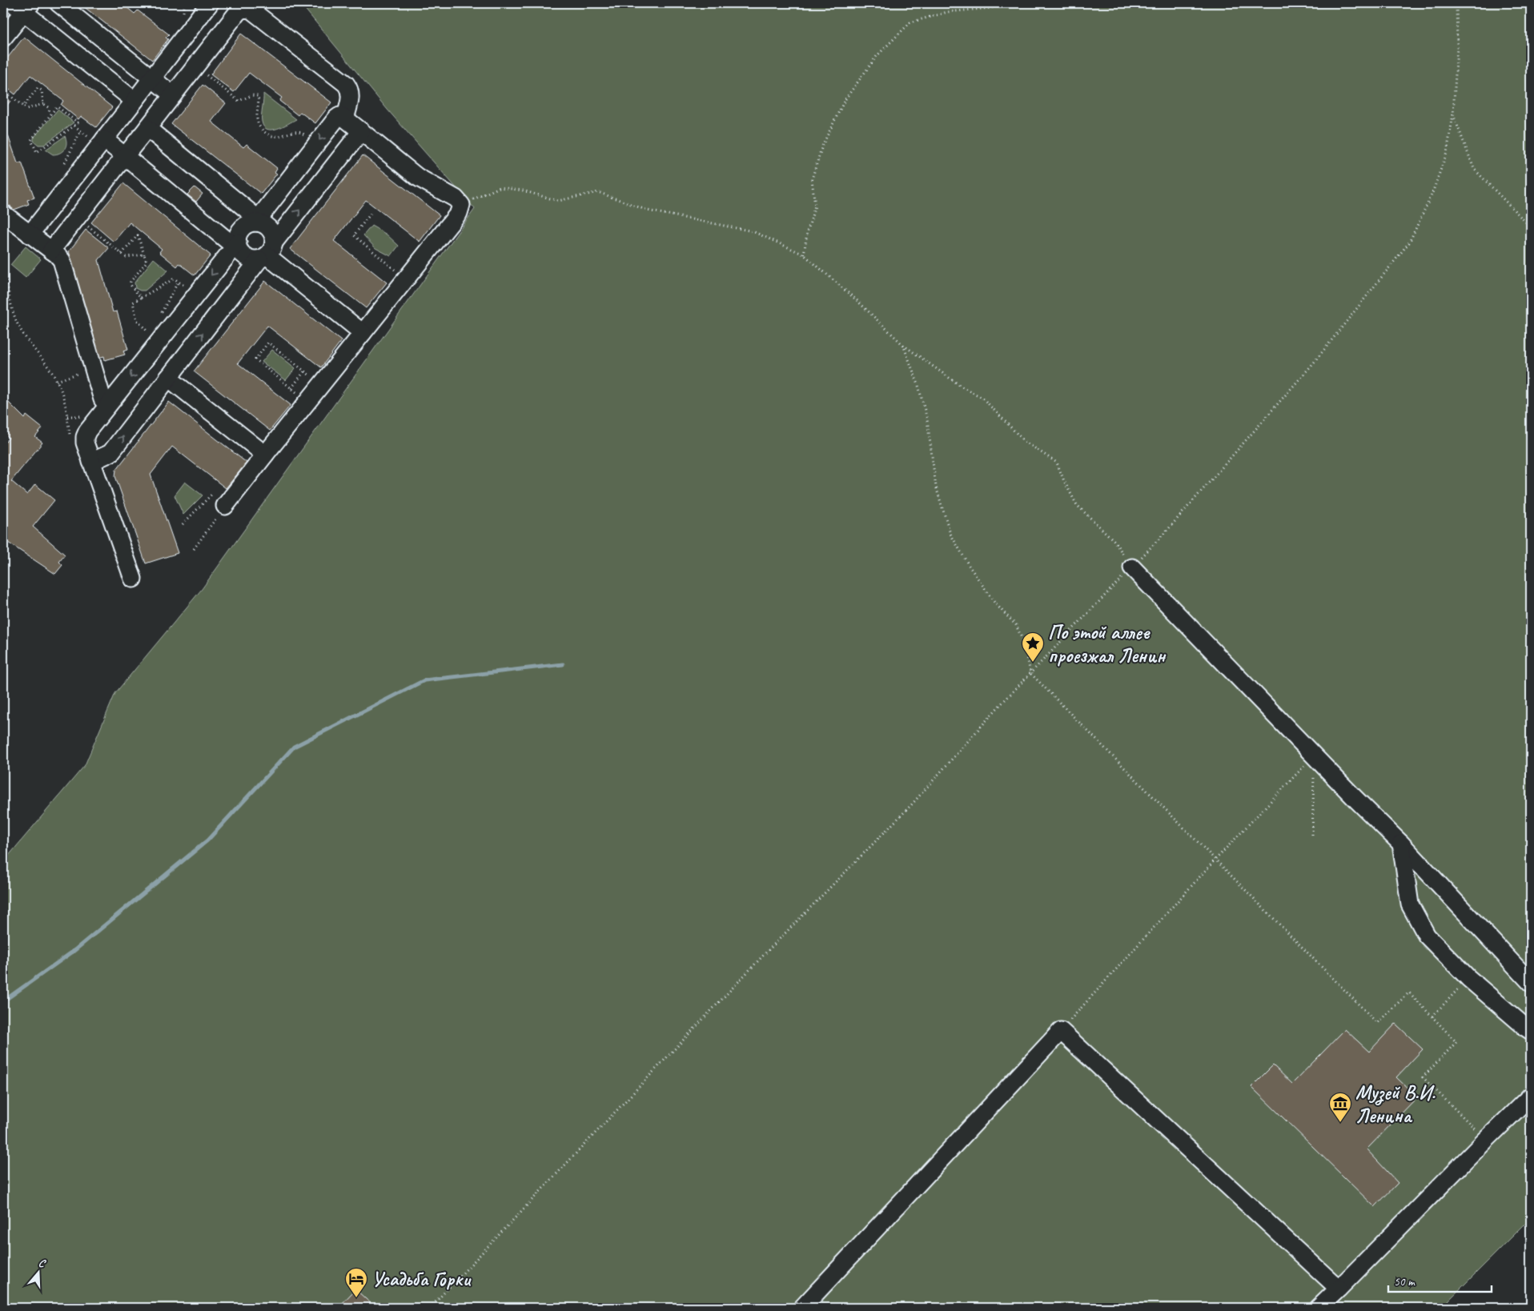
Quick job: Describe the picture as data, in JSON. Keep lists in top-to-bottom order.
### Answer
{
  "places": {
    "place": ["По этой аллее проезжал Ленин"],
    "museum": ["Музей В.И. Ленина"],
    "hotel": ["Усадьба Горки"]
  },
  "scale_bar": "50 m",
  "north": "top"
}
